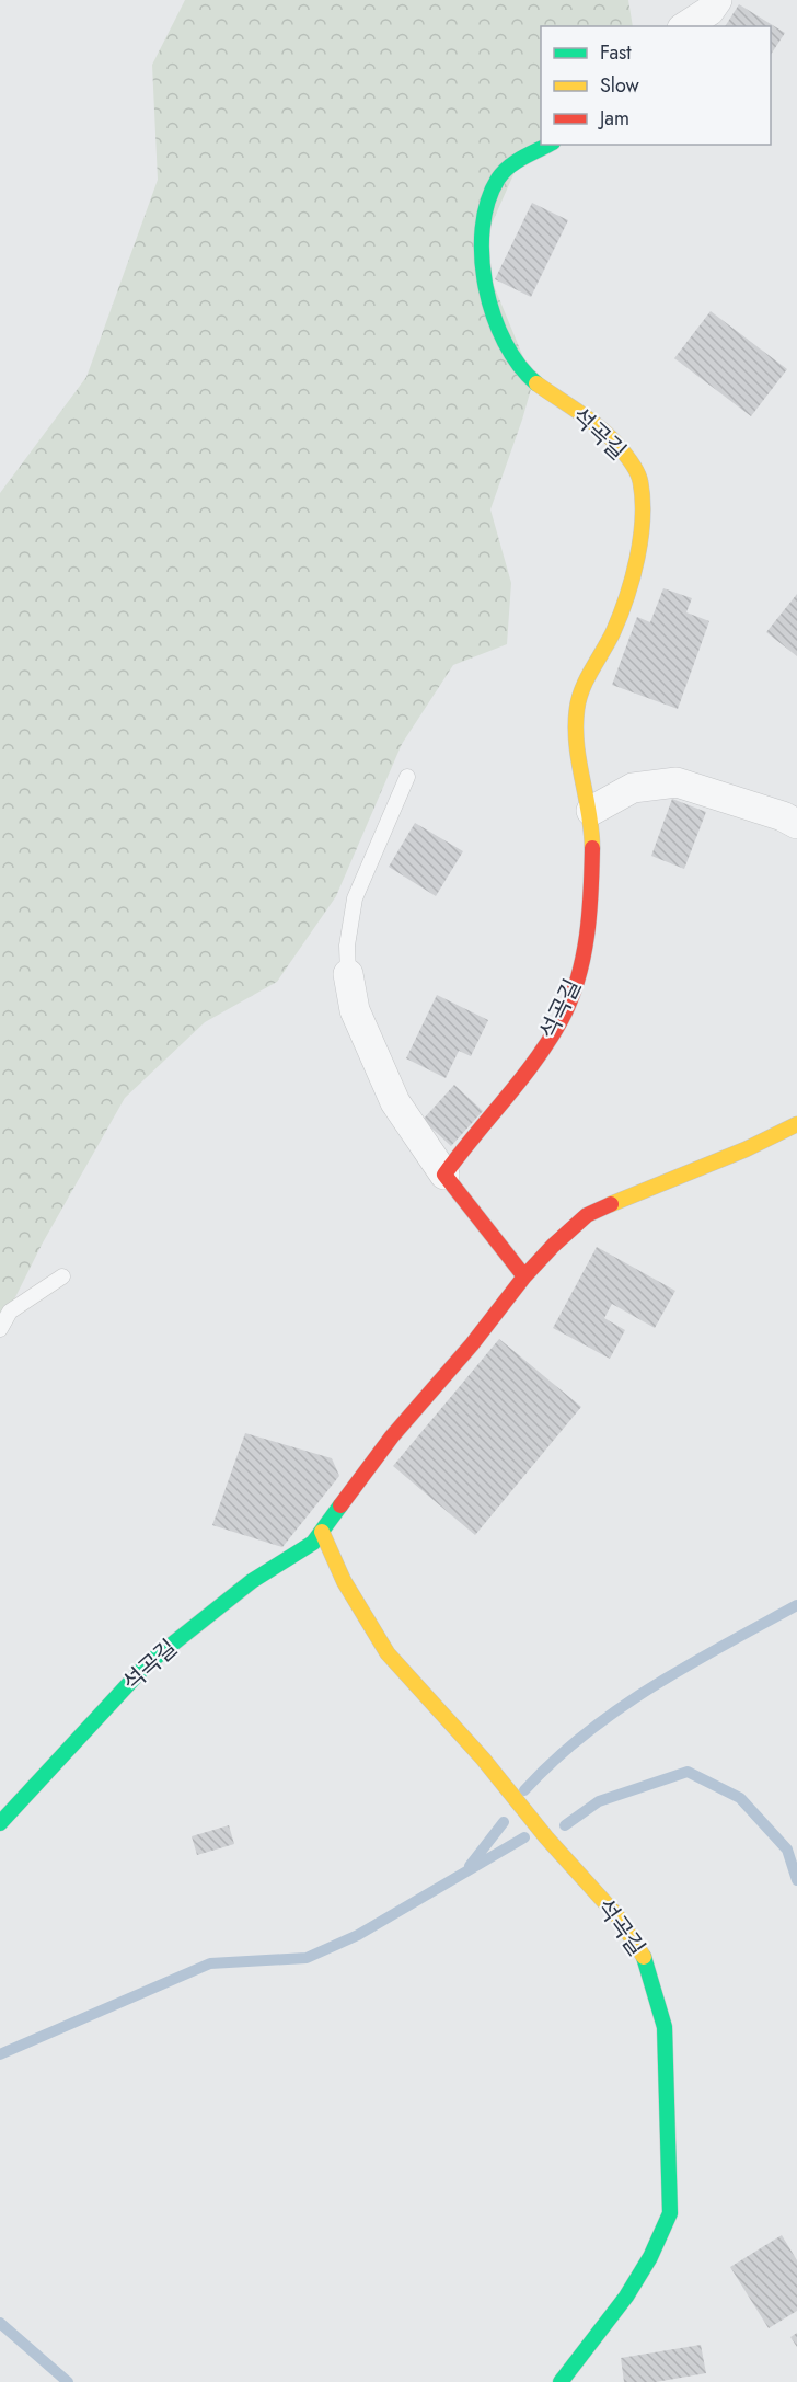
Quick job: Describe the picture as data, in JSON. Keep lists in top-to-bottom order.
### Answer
{
  "streets": {
    "street": ["석곡길"]
  },
  "legend": ["Fast", "Slow", "Jam"]
}
